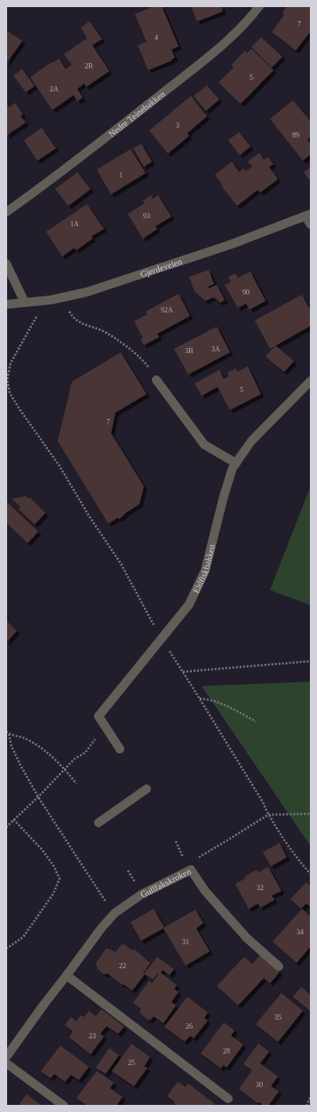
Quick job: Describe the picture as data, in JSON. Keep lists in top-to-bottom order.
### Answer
{
  "streets": {
    "street": [
      "Nedre Teinebakken",
      "Gjerdeveien",
      "Eldfiskbakken",
      "Gullfakskroken"
    ]
  },
  "house_numbers": [
    "7",
    "4",
    "2B",
    "5",
    "2A",
    "3",
    "89",
    "1",
    "93",
    "1A",
    "90",
    "92A",
    "3A",
    "3B",
    "5",
    "7",
    "32",
    "34",
    "31",
    "22",
    "35",
    "26",
    "23",
    "28",
    "25",
    "30"
  ]
}
